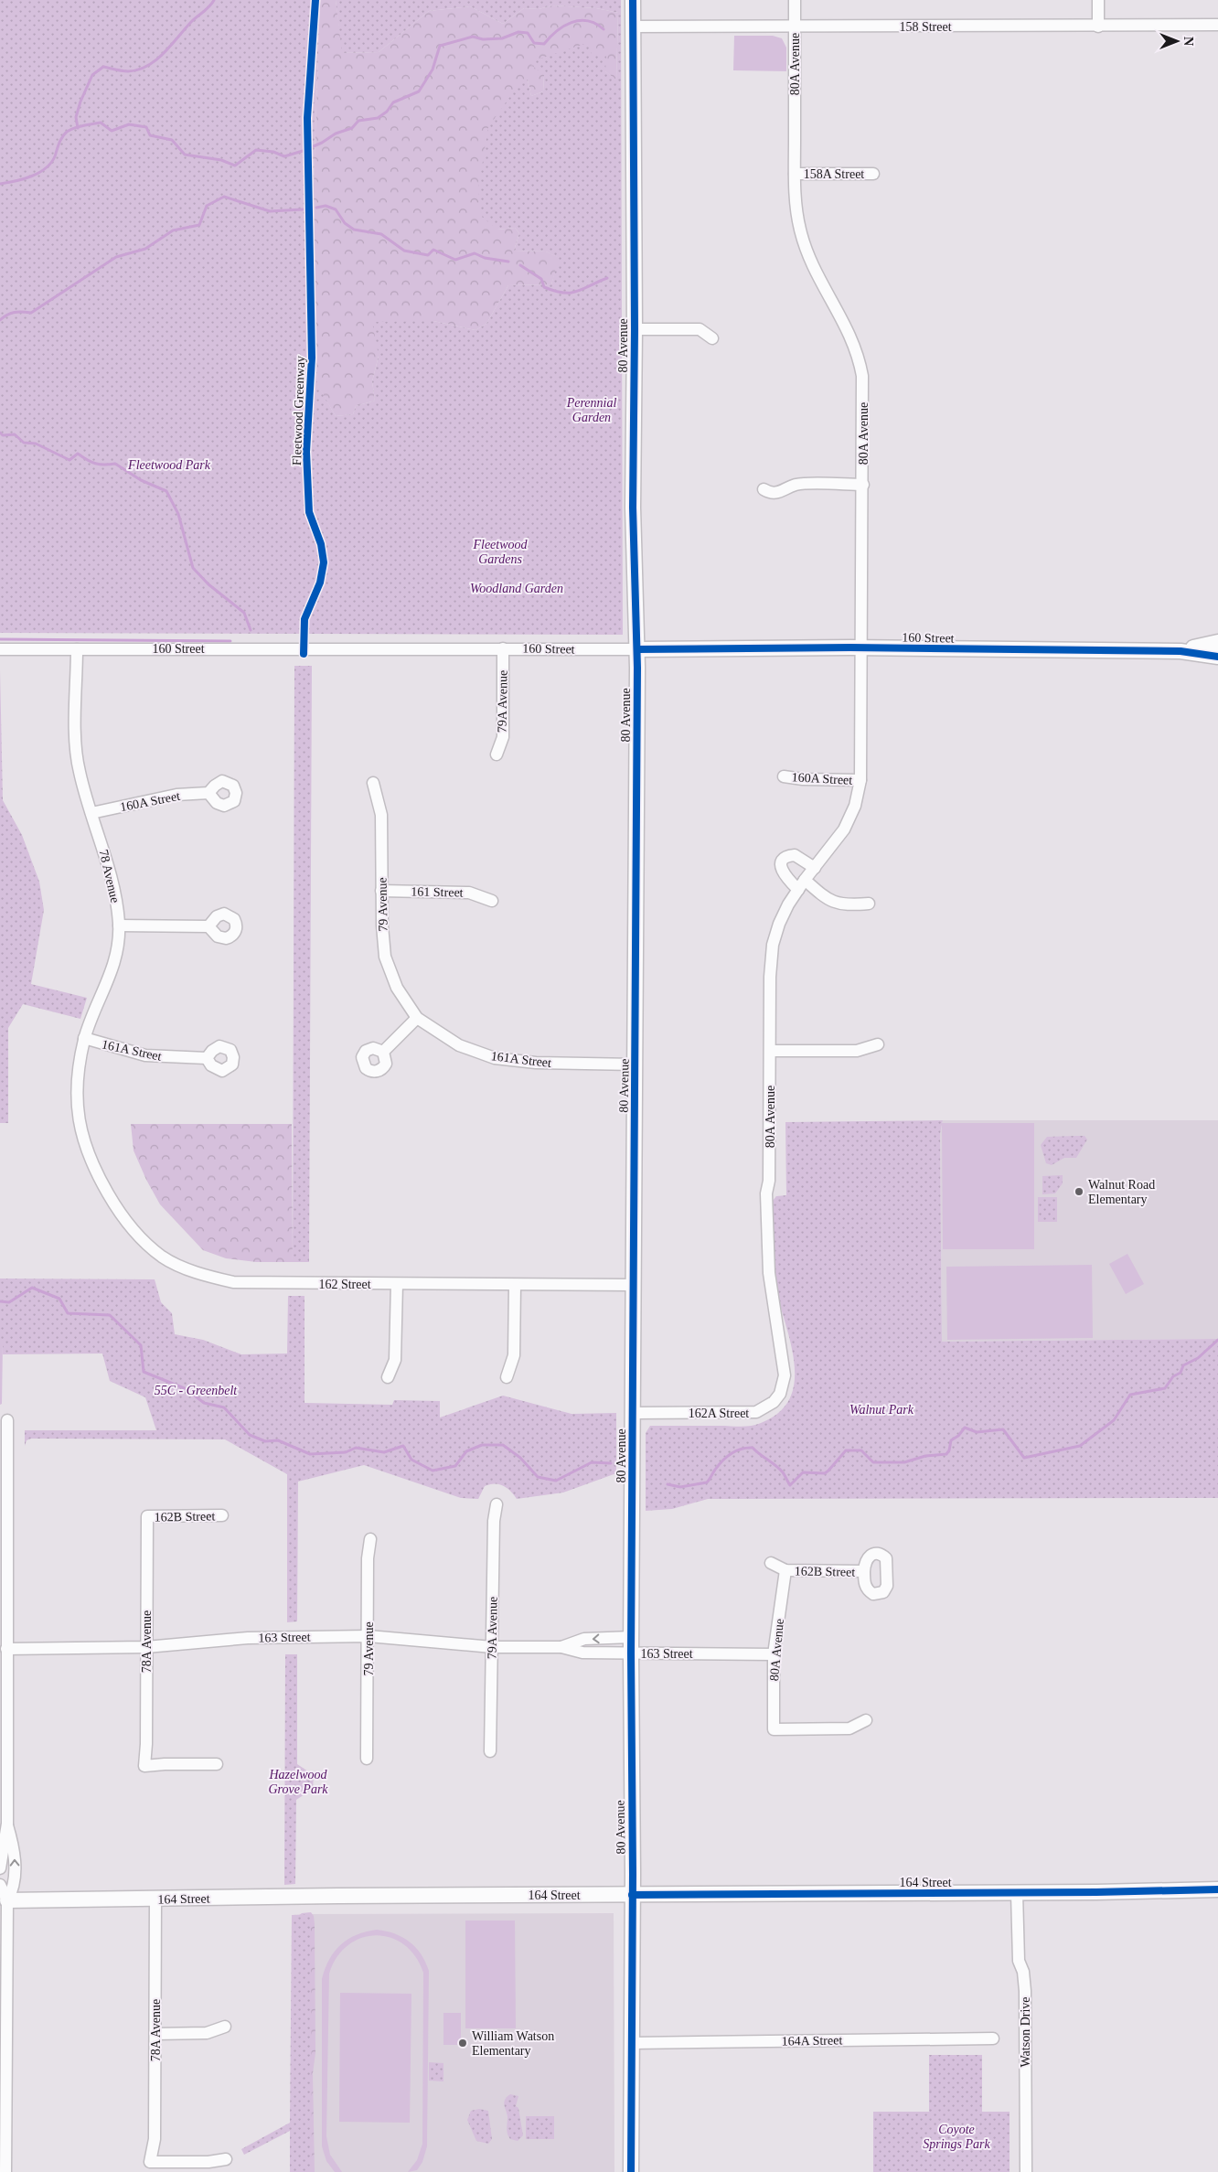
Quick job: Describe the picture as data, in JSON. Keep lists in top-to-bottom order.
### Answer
{
  "streets": {
    "street": [
      "158 Street",
      "80A Avenue",
      "158A Street",
      "80 Avenue",
      "160 Street",
      "79A Avenue",
      "160A Street",
      "78 Avenue",
      "161 Street",
      "79 Avenue",
      "161A Street",
      "162 Street",
      "162A Street",
      "162B Street",
      "163 Street",
      "78A Avenue",
      "164 Street",
      "Watson Drive",
      "164A Street"
    ],
    "cycle path": ["Fleetwood Greenway"]
  },
  "crossings": [
    ["158 Street", "80A Avenue"],
    ["158 Street", "80 Avenue"],
    ["80A Avenue", "158A Street"],
    ["80A Avenue", "160 Street"],
    ["80A Avenue", "160A Street"],
    ["80A Avenue", "162A Street"],
    ["80A Avenue", "162B Street"],
    ["80A Avenue", "163 Street"],
    ["80 Avenue", "160 Street"],
    ["80 Avenue", "161A Street"],
    ["80 Avenue", "162 Street"],
    ["80 Avenue", "162A Street"],
    ["80 Avenue", "163 Street"],
    ["80 Avenue", "164 Street"],
    ["80 Avenue", "164A Street"],
    ["160 Street", "79A Avenue"],
    ["160 Street", "78 Avenue"],
    ["79A Avenue", "163 Street"],
    ["160A Street", "78 Avenue"],
    ["78 Avenue", "161A Street"],
    ["78 Avenue", "162 Street"],
    ["161 Street", "79 Avenue"],
    ["79 Avenue", "161A Street"],
    ["79 Avenue", "163 Street"],
    ["162B Street", "78A Avenue"],
    ["163 Street", "78A Avenue"],
    ["78A Avenue", "164 Street"],
    ["164 Street", "Watson Drive"]
  ],
  "parks": [
    "Perennial Garden",
    "Fleetwood Park",
    "Fleetwood Gardens",
    "Woodland Garden",
    "55C - Greenbelt",
    "Walnut Park",
    "Hazelwood Grove Park",
    "Coyote Springs Park"
  ],
  "places": ["Walnut Road Elementary", "William Watson Elementary"],
  "north": "right"
}
